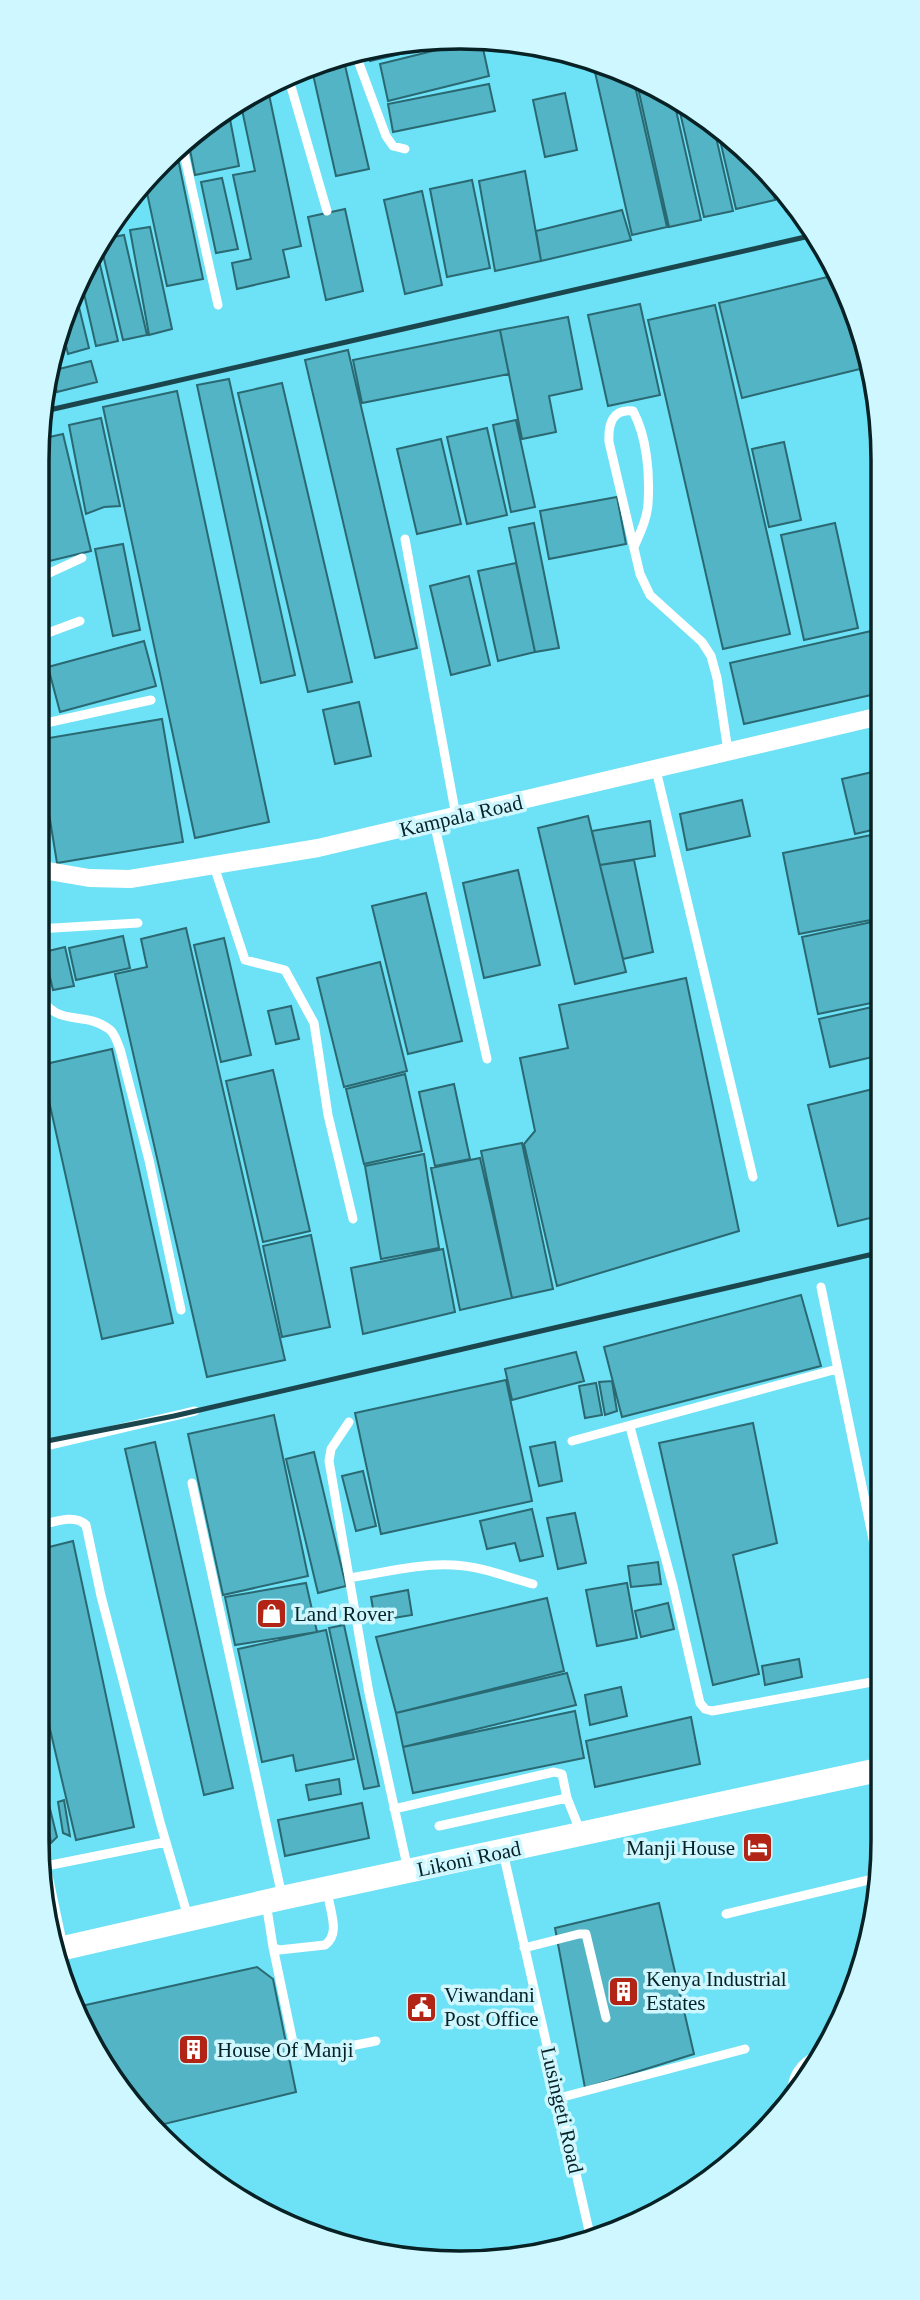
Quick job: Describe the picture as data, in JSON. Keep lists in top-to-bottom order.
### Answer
{
  "streets": {
    "street": ["Kampala Road", "Likoni Road"],
    "lane": ["Lusingeti Road"]
  },
  "crossings": [
    ["Likoni Road", "Lusingeti Road"]
  ],
  "places": {
    "shop": ["Land Rover"],
    "hotel": ["Manji House"],
    "building": ["Kenya Industrial Estates", "House Of Manji"],
    "public building": ["Viwandani Post Office"]
  }
}
